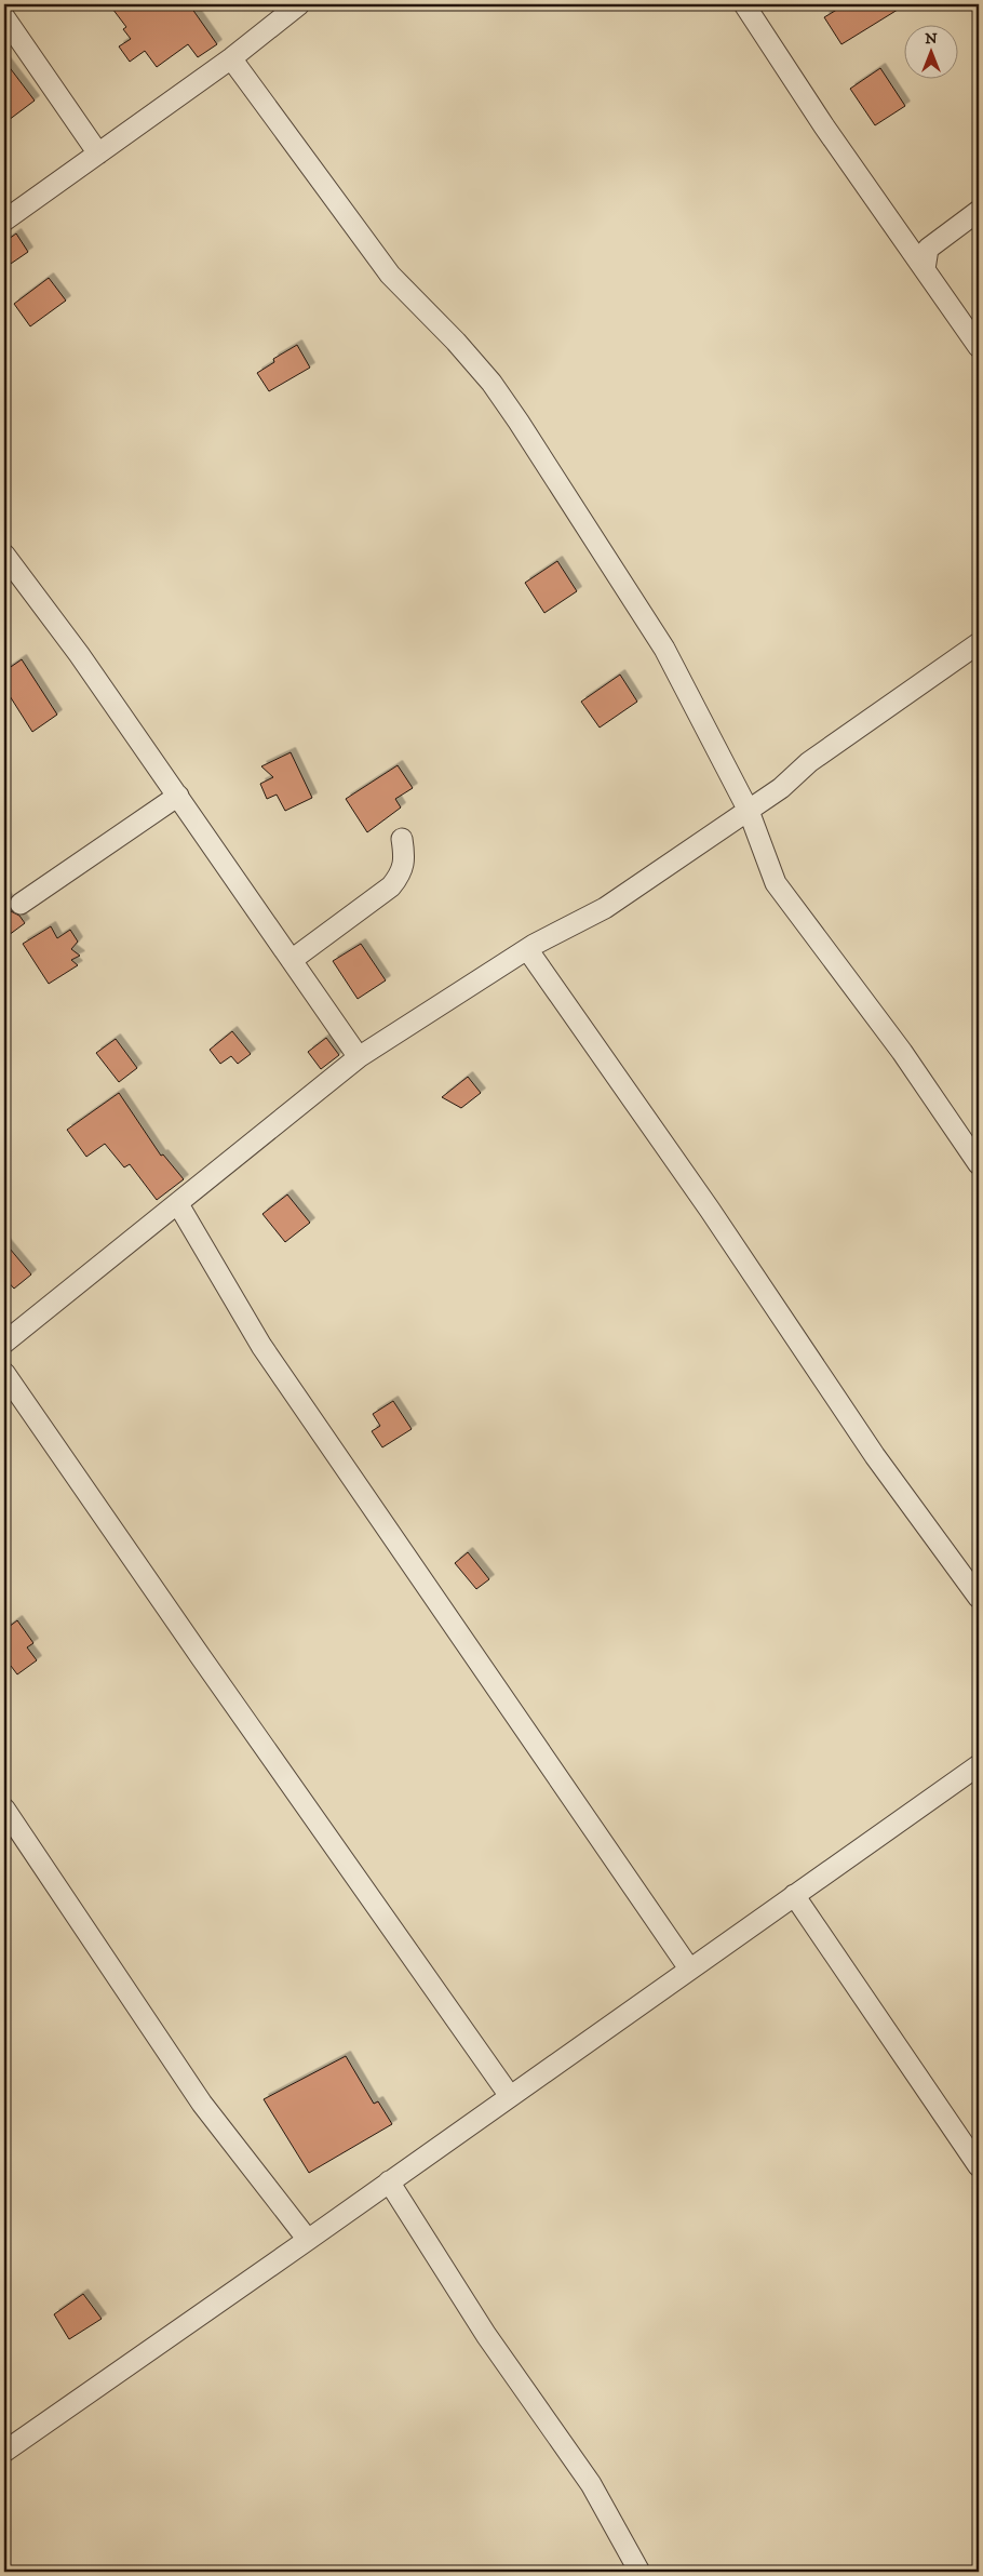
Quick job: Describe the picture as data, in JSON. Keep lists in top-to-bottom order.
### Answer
{
  "north": "top"
}
